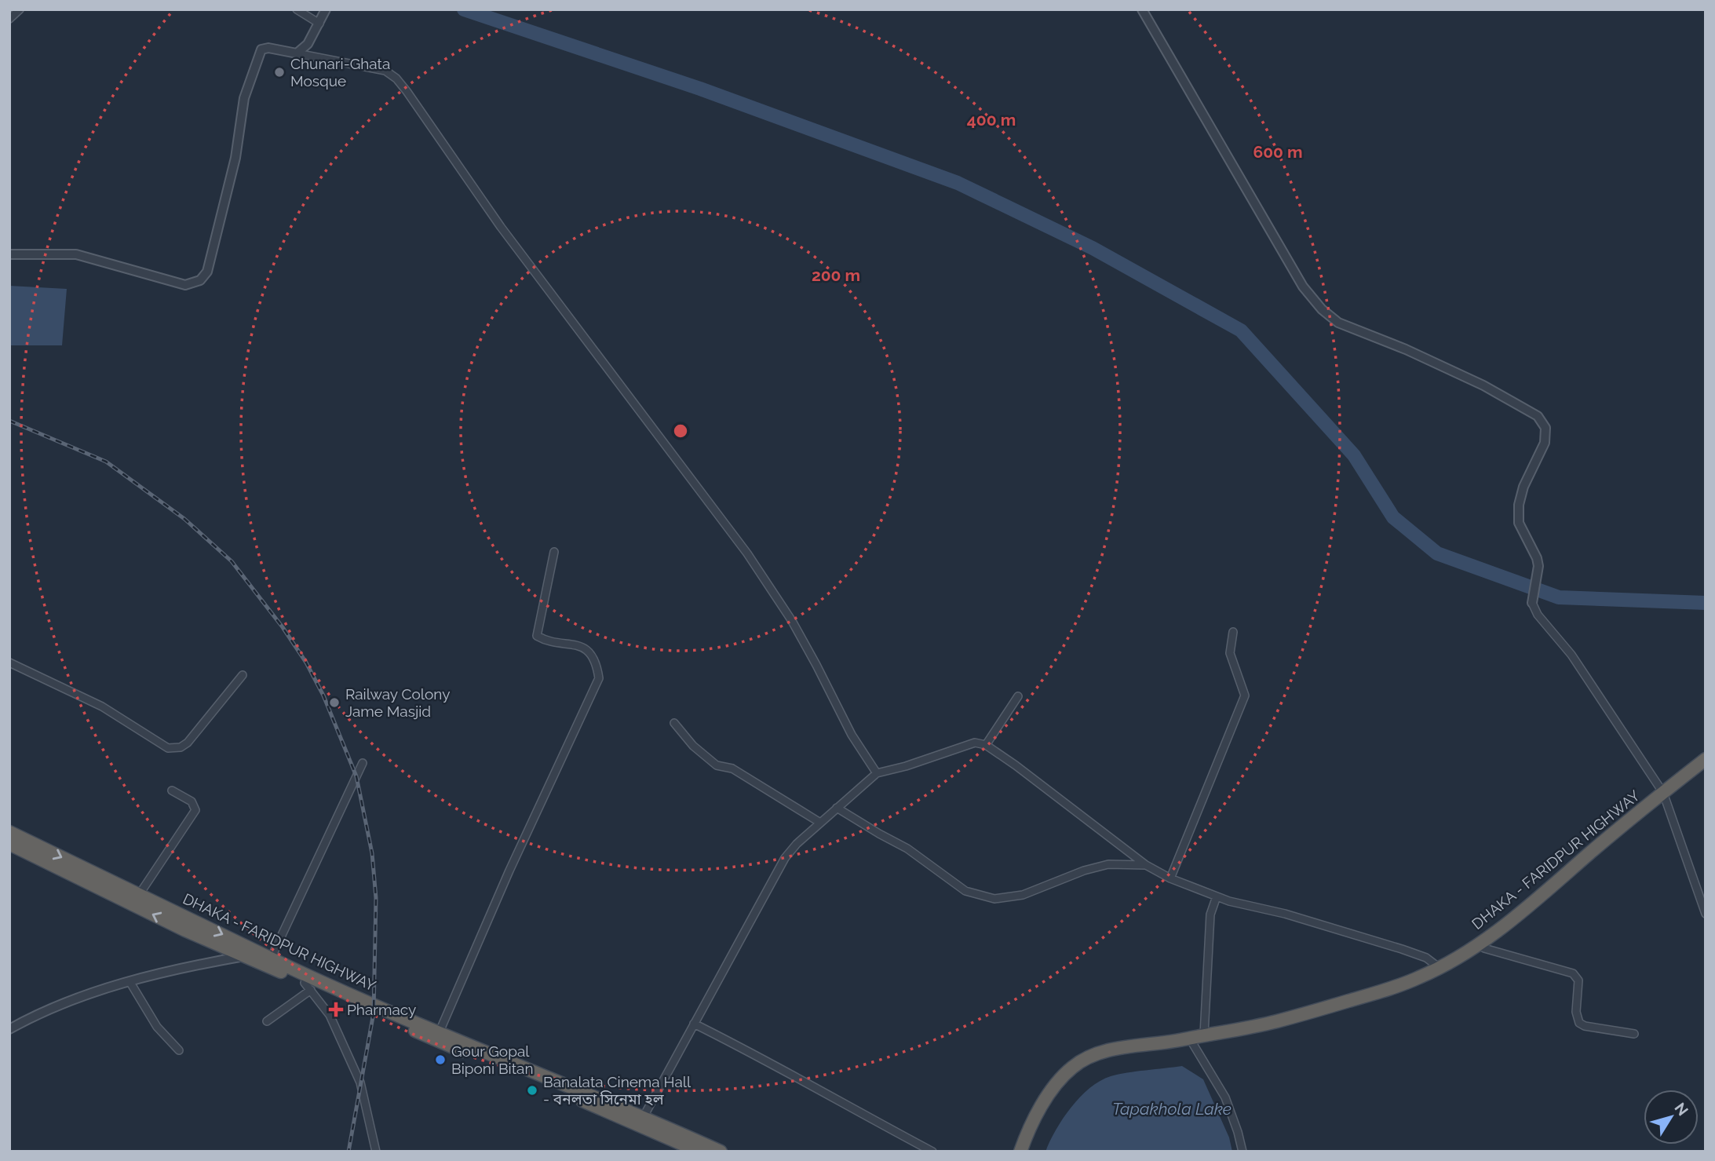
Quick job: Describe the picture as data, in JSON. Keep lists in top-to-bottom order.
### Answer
{
  "streets": {
    "highway": ["DHAKA - FARIDPUR HIGHWAY"]
  },
  "water": ["Tapakhola Lake"],
  "places": {
    "other": [
      "Chunari-Ghata Mosque",
      "Railway Colony Jame Masjid",
      "Gour Gopal Biponi Bitan",
      "Banalata Cinema Hall - বনলতা সিনেমা হল"
    ],
    "health": ["Pharmacy"]
  },
  "north": "top right",
  "rings": ["400 m", "600 m", "200 m"]
}
